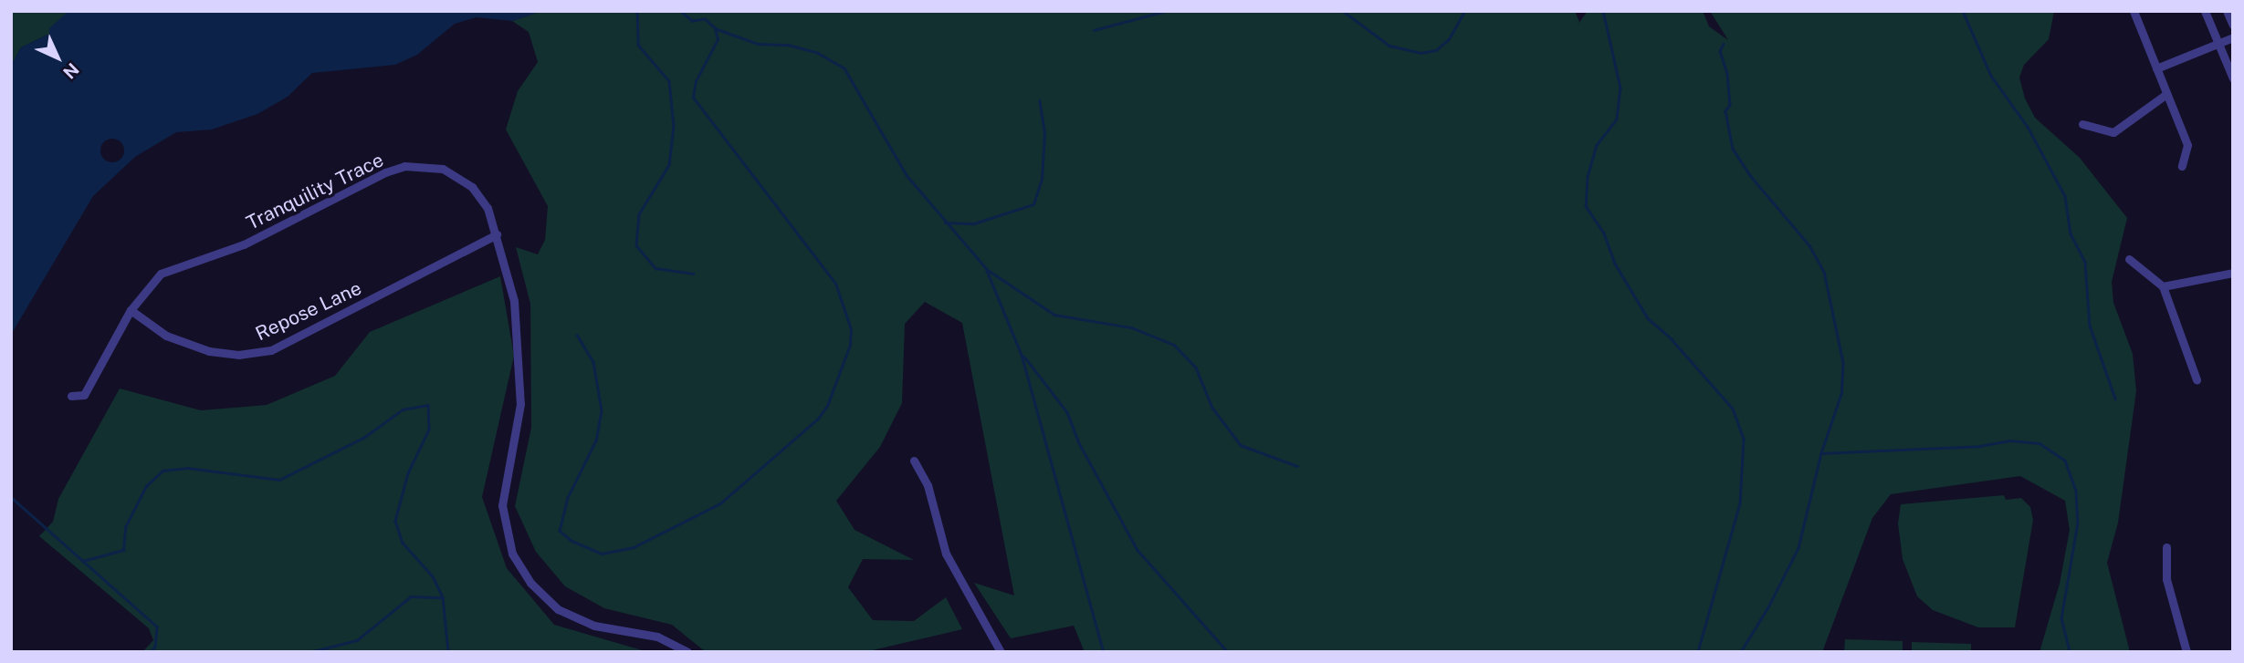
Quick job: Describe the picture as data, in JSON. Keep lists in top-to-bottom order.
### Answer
{
  "streets": {
    "street": ["Tranquility Trace", "Repose Lane"]
  },
  "crossings": [
    ["Tranquility Trace", "Repose Lane"]
  ],
  "north": "bottom right"
}
